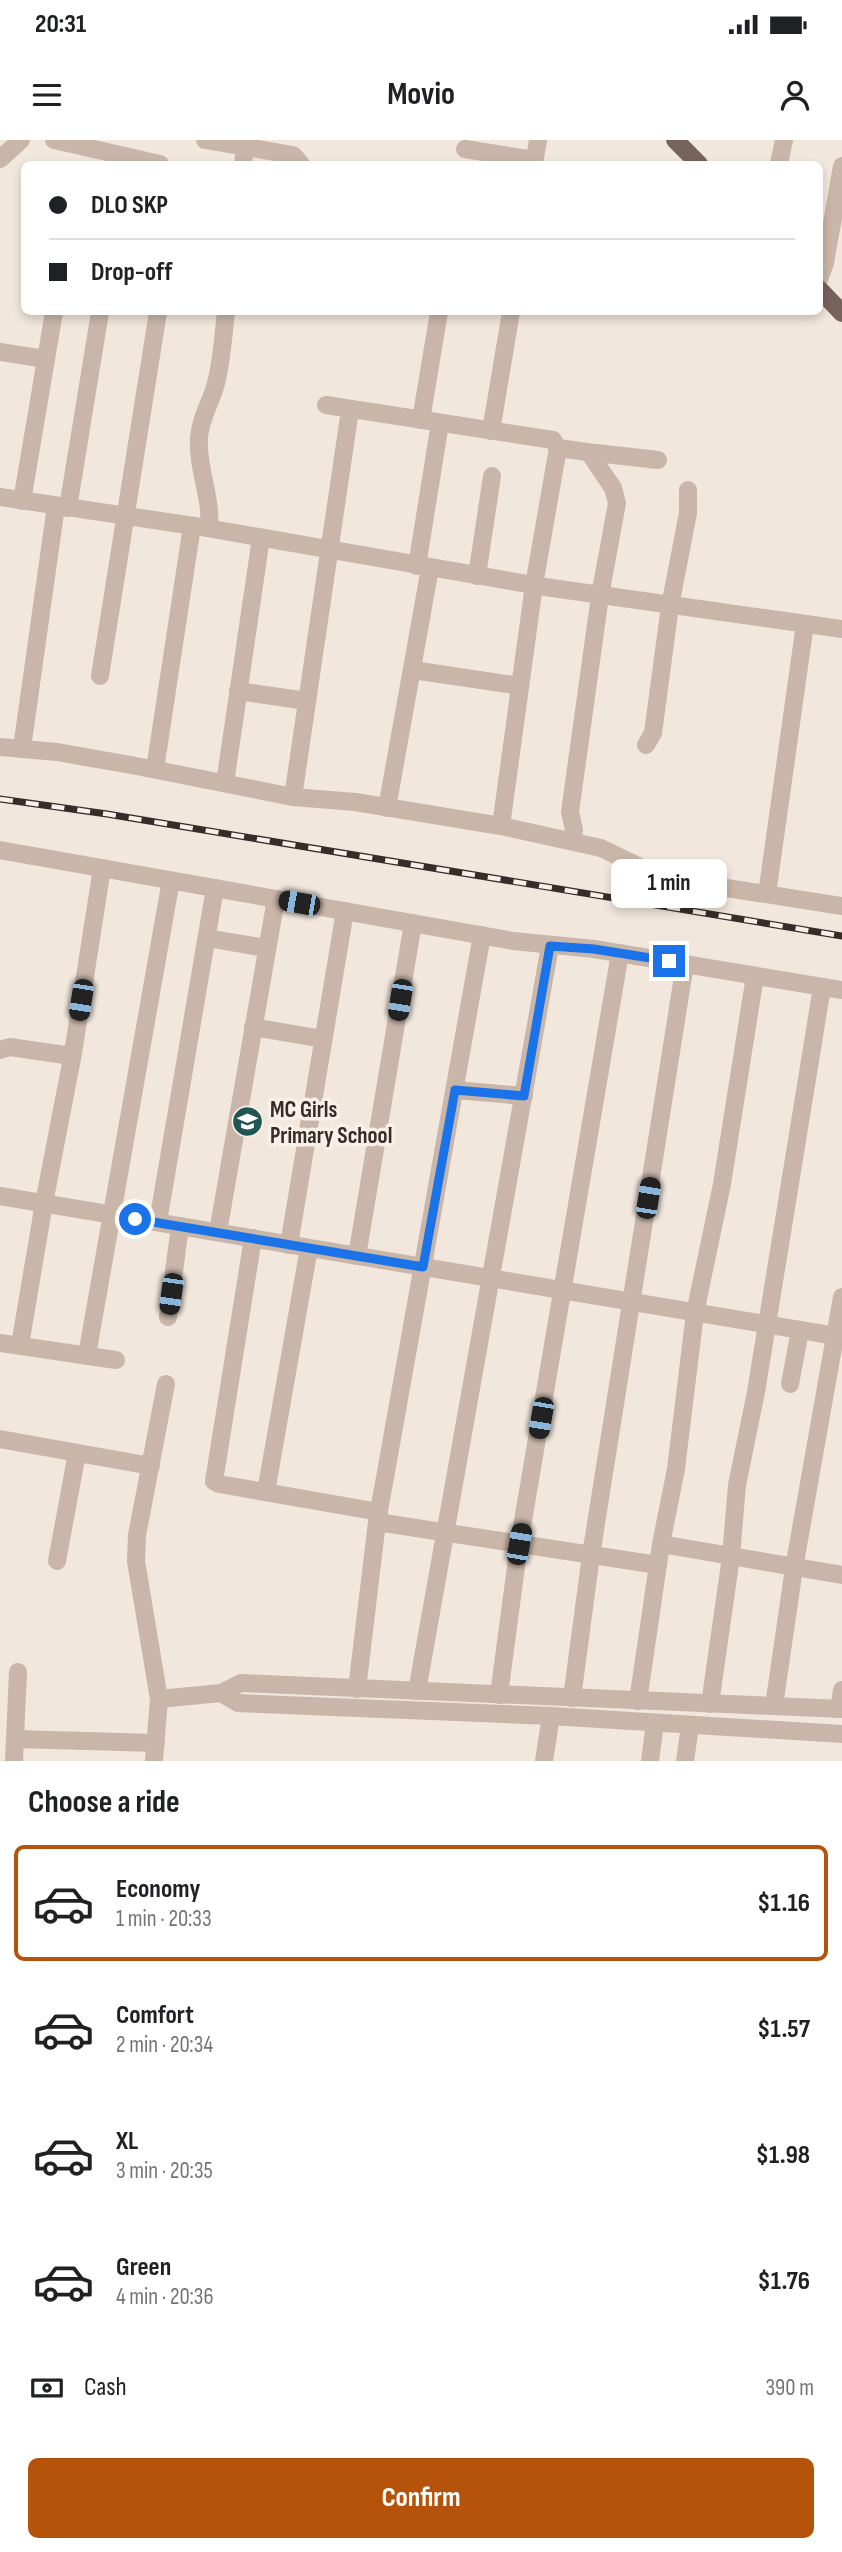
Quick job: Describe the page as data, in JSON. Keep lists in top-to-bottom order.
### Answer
{
  "places": {
    "school or university": ["MC Girls Primary School"]
  },
  "page": {
    "status": "20:31",
    "header": "Movio",
    "banner": ["DLO SKP", "Drop-off"],
    "bubble": "1 min",
    "heading": "Choose a ride",
    "list": [
      {
        "name": "Economy",
        "note": "1 min · 20:33",
        "value": "$1.16"
      },
      {
        "name": "Comfort",
        "note": "2 min · 20:34",
        "value": "$1.57"
      },
      {
        "name": "XL",
        "note": "3 min · 20:35",
        "value": "$1.98"
      },
      {
        "name": "Green",
        "note": "4 min · 20:36",
        "value": "$1.76"
      }
    ],
    "pay": ["Cash", "390 m"],
    "buttons": "Confirm"
  }
}
